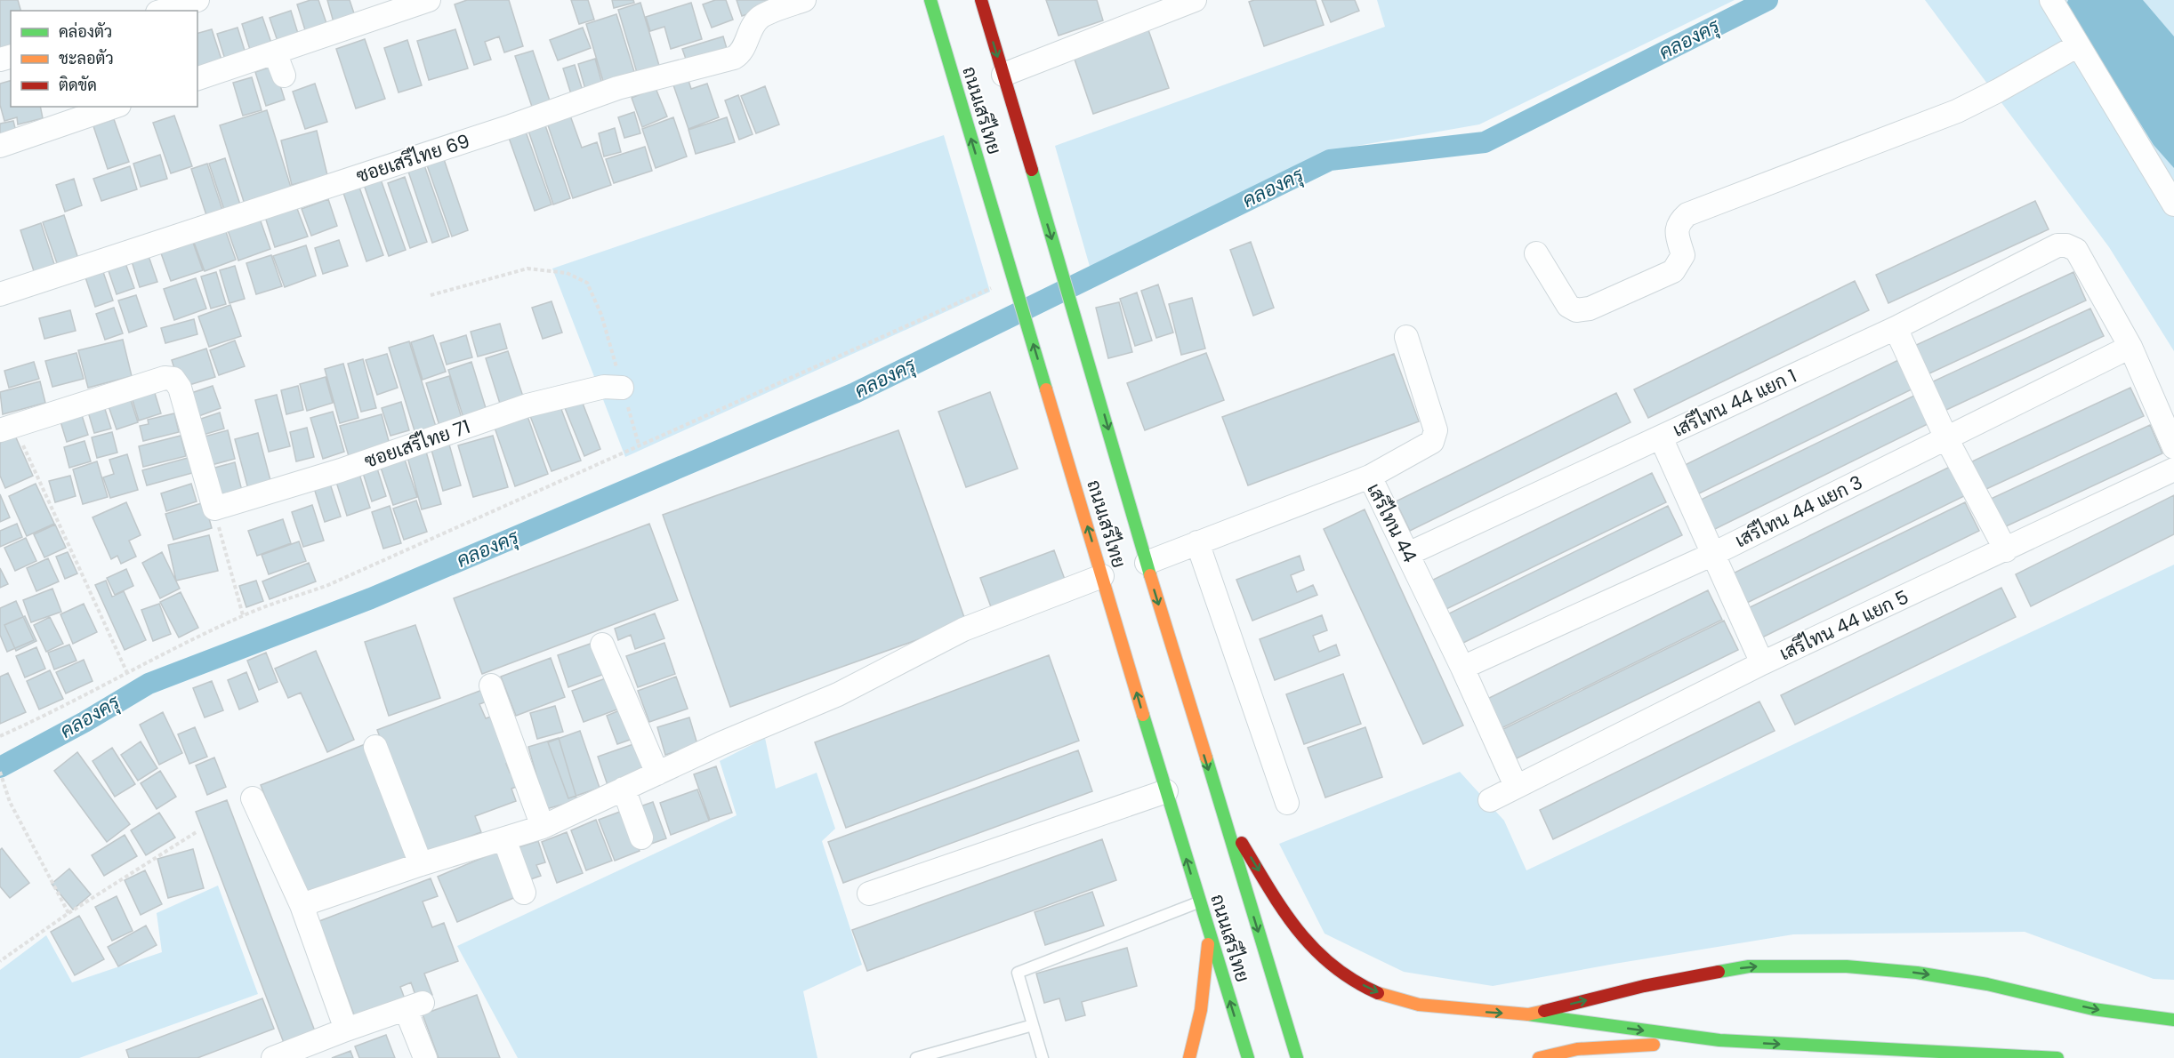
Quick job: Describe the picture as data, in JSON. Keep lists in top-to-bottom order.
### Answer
{
  "streets": {
    "main road": ["ถนนเสรีไทย"],
    "street": [
      "ซอยเสรีไทย 69",
      "เสรีไทน 44 แยก 1",
      "ซอยเสรีไทย 71",
      "เสรีไทน 44 แยก 3",
      "เสรีไทน 44",
      "เสรีไทน 44 แยก 5"
    ]
  },
  "crossings": [
    ["ถนนเสรีไทย", "เสรีไทน 44"],
    ["เสรีไทน 44 แยก 1", "เสรีไทน 44 แยก 3"],
    ["เสรีไทน 44 แยก 1", "เสรีไทน 44"],
    ["เสรีไทน 44 แยก 3", "เสรีไทน 44"],
    ["เสรีไทน 44", "เสรีไทน 44 แยก 5"]
  ],
  "water": ["คลองครุ"],
  "legend": ["คล่องตัว", "ชะลอตัว", "ติดขัด"]
}
